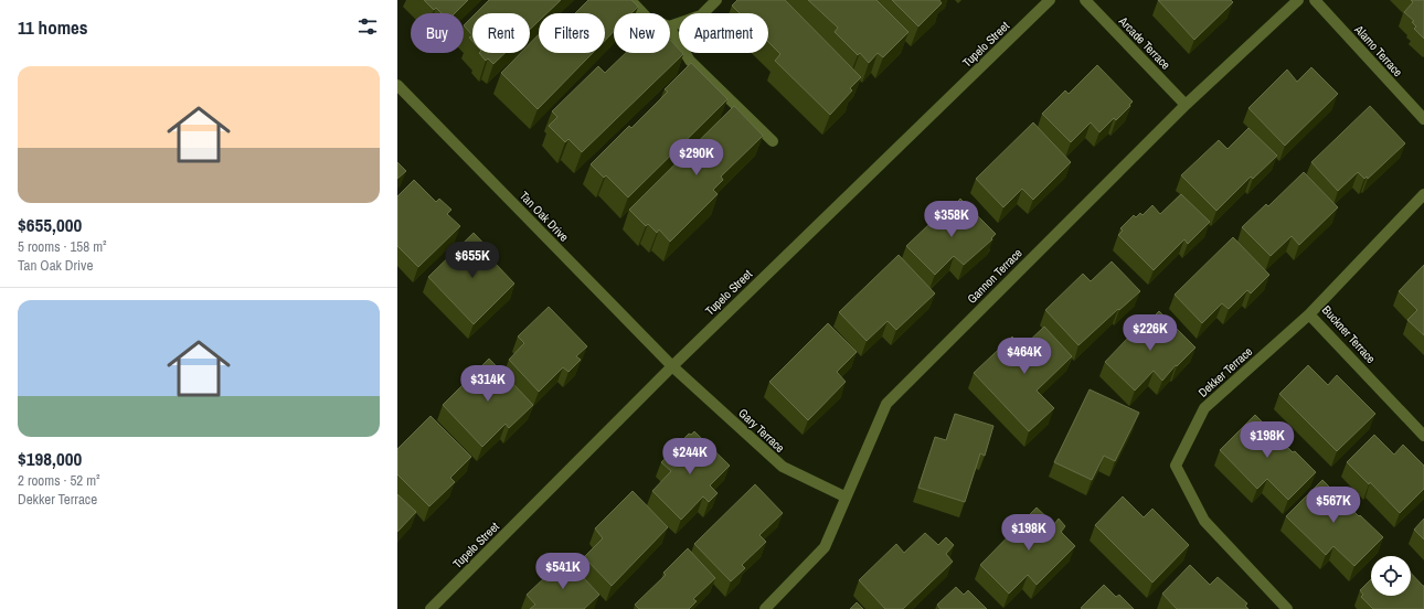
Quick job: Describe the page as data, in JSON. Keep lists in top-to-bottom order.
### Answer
{
  "streets": {
    "street": [
      "Arcade Terrace",
      "Tupelo Street",
      "Alamo Terrace",
      "Tan Oak Drive",
      "Gannon Terrace",
      "Buckner Terrace",
      "Dekker Terrace",
      "Gary Terrace"
    ]
  },
  "crossings": [
    ["Arcade Terrace", "Gannon Terrace"],
    ["Tupelo Street", "Tan Oak Drive"],
    ["Tupelo Street", "Gary Terrace"],
    ["Tan Oak Drive", "Gary Terrace"],
    ["Gannon Terrace", "Gary Terrace"],
    ["Buckner Terrace", "Dekker Terrace"]
  ],
  "page": {
    "heading": "11 homes",
    "chip": [
      "Buy",
      "Rent",
      "Filters",
      "New",
      "Apartment"
    ],
    "list": [
      {
        "name": "$655,000",
        "note": "5 rooms · 158 m² · Tan Oak Drive"
      },
      {
        "name": "$198,000",
        "note": "2 rooms · 52 m² · Dekker Terrace"
      }
    ],
    "price": [
      "$290K",
      "$358K",
      "$655K",
      "$226K",
      "$464K",
      "$314K",
      "$198K",
      "$244K",
      "$567K",
      "$198K",
      "$541K"
    ]
  }
}
